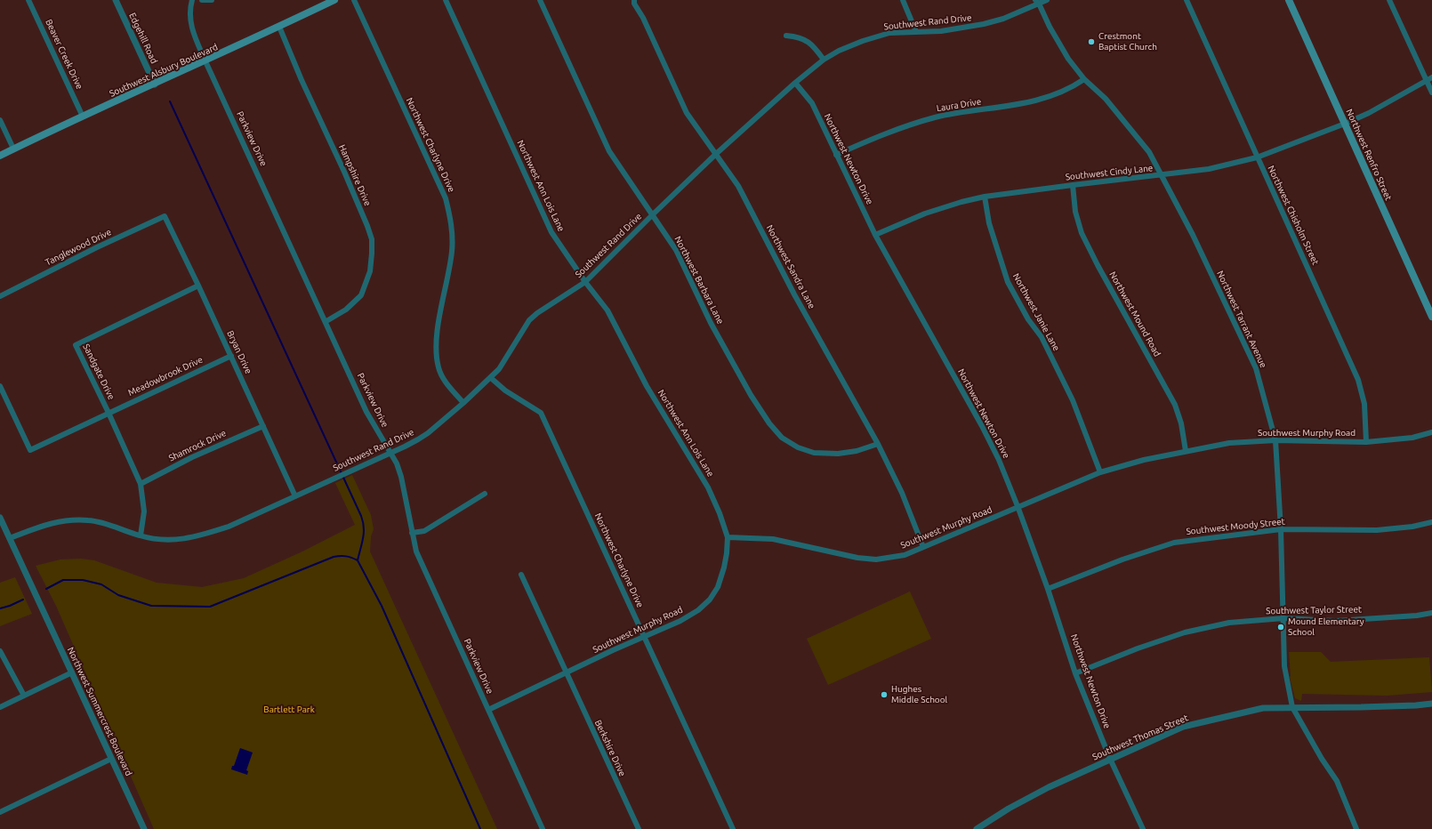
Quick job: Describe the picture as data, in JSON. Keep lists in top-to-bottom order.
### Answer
{
  "streets": {
    "main road": ["Southwest Alsbury Boulevard", "Northwest Renfro Street"],
    "street": [
      "Southwest Rand Drive",
      "Edgehill Road",
      "Beaver Creek Drive",
      "Laura Drive",
      "Parkview Drive",
      "Northwest Charlyne Drive",
      "Northwest Newton Drive",
      "Southwest Cindy Lane",
      "Hampshire Drive",
      "Northwest Ann Lois Lane",
      "Northwest Chisholm Street",
      "Tanglewood Drive",
      "Northwest Sandra Lane",
      "Northwest Barbara Lane",
      "Northwest Janie Lane",
      "Northwest Mound Road",
      "Northwest Tarrant Avenue",
      "Bryan Drive",
      "Sandgate Drive",
      "Meadowbrook Drive",
      "Southwest Murphy Road",
      "Shamrock Drive",
      "Southwest Moody Street",
      "Southwest Taylor Street",
      "Northwest Summercrest Boulevard",
      "Southwest Thomas Street",
      "Berkshire Drive"
    ]
  },
  "crossings": [
    ["Southwest Rand Drive", "Parkview Drive"],
    ["Southwest Rand Drive", "Northwest Charlyne Drive"],
    ["Southwest Rand Drive", "Northwest Newton Drive"],
    ["Southwest Rand Drive", "Northwest Ann Lois Lane"],
    ["Southwest Rand Drive", "Northwest Sandra Lane"],
    ["Southwest Rand Drive", "Northwest Barbara Lane"],
    ["Southwest Rand Drive", "Northwest Tarrant Avenue"],
    ["Southwest Rand Drive", "Bryan Drive"],
    ["Southwest Rand Drive", "Sandgate Drive"],
    ["Southwest Rand Drive", "Northwest Summercrest Boulevard"],
    ["Edgehill Road", "Southwest Alsbury Boulevard"],
    ["Beaver Creek Drive", "Southwest Alsbury Boulevard"],
    ["Southwest Alsbury Boulevard", "Parkview Drive"],
    ["Southwest Alsbury Boulevard", "Hampshire Drive"],
    ["Laura Drive", "Northwest Newton Drive"],
    ["Laura Drive", "Northwest Tarrant Avenue"],
    ["Parkview Drive", "Hampshire Drive"],
    ["Parkview Drive", "Southwest Murphy Road"],
    ["Northwest Charlyne Drive", "Southwest Murphy Road"],
    ["Northwest Renfro Street", "Southwest Cindy Lane"],
    ["Northwest Newton Drive", "Southwest Cindy Lane"],
    ["Northwest Newton Drive", "Southwest Murphy Road"],
    ["Northwest Newton Drive", "Southwest Moody Street"],
    ["Northwest Newton Drive", "Southwest Taylor Street"],
    ["Northwest Newton Drive", "Southwest Thomas Street"],
    ["Southwest Cindy Lane", "Northwest Chisholm Street"],
    ["Southwest Cindy Lane", "Northwest Janie Lane"],
    ["Southwest Cindy Lane", "Northwest Mound Road"],
    ["Southwest Cindy Lane", "Northwest Tarrant Avenue"],
    ["Northwest Ann Lois Lane", "Southwest Murphy Road"],
    ["Northwest Chisholm Street", "Southwest Murphy Road"],
    ["Tanglewood Drive", "Bryan Drive"],
    ["Northwest Sandra Lane", "Northwest Barbara Lane"],
    ["Northwest Sandra Lane", "Southwest Murphy Road"],
    ["Northwest Janie Lane", "Southwest Murphy Road"],
    ["Northwest Mound Road", "Southwest Murphy Road"],
    ["Northwest Tarrant Avenue", "Southwest Murphy Road"],
    ["Northwest Tarrant Avenue", "Southwest Moody Street"],
    ["Northwest Tarrant Avenue", "Southwest Taylor Street"],
    ["Northwest Tarrant Avenue", "Southwest Thomas Street"],
    ["Bryan Drive", "Sandgate Drive"],
    ["Bryan Drive", "Meadowbrook Drive"],
    ["Bryan Drive", "Shamrock Drive"],
    ["Sandgate Drive", "Meadowbrook Drive"],
    ["Sandgate Drive", "Shamrock Drive"],
    ["Southwest Murphy Road", "Berkshire Drive"]
  ],
  "parks": ["Bartlett Park"],
  "places": ["Crestmont Baptist Church", "Mound Elementary School", "Hughes Middle School"]
}
